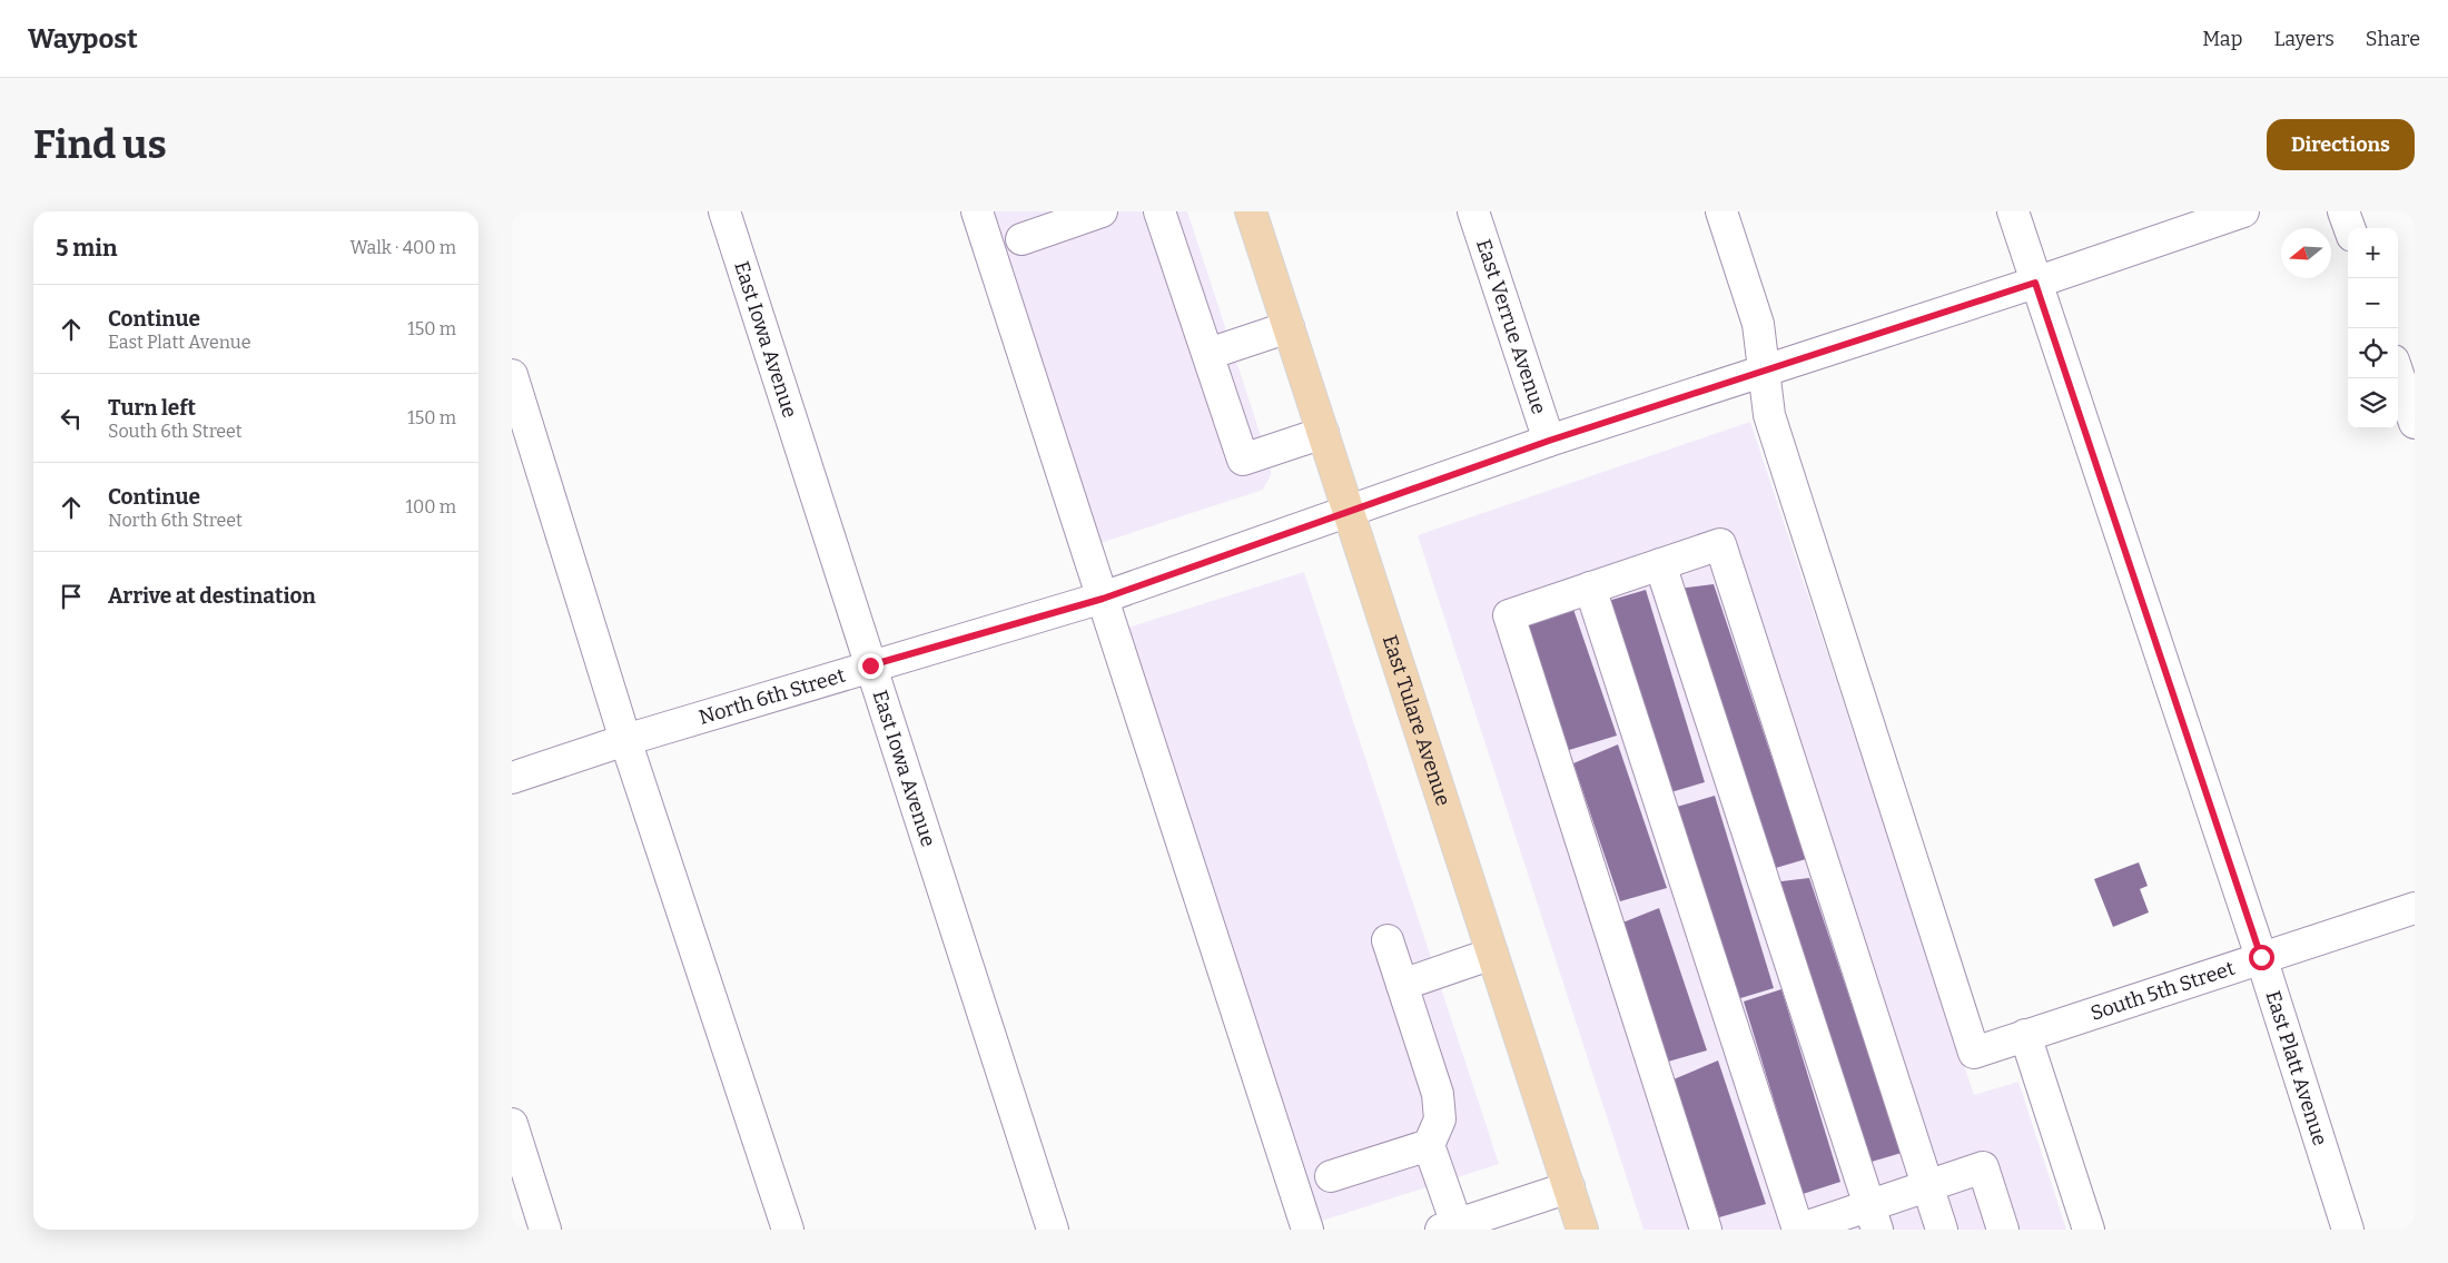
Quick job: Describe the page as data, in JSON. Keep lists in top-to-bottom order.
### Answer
{
  "streets": {
    "main road": ["East Tulare Avenue"],
    "street": [
      "East Verrue Avenue",
      "East Iowa Avenue",
      "North 6th Street",
      "South 5th Street",
      "East Platt Avenue"
    ]
  },
  "crossings": [
    ["East Verrue Avenue", "North 6th Street"],
    ["East Iowa Avenue", "North 6th Street"],
    ["North 6th Street", "East Tulare Avenue"],
    ["North 6th Street", "South 5th Street"],
    ["North 6th Street", "East Platt Avenue"],
    ["South 5th Street", "East Platt Avenue"]
  ],
  "north": "left",
  "page": {
    "header": "Waypost",
    "nav": ["Map", "Layers", "Share"],
    "buttons": "Directions",
    "title": "Find us",
    "heading": ["5 min", "Walk · 400 m"],
    "map_buttons": ["+", "−"],
    "list": [
      ["Continue", "East Platt Avenue", "150 m"],
      ["Turn left", "South 6th Street", "150 m"],
      ["Continue", "North 6th Street", "100 m"],
      "Arrive at destination"
    ]
  }
}
